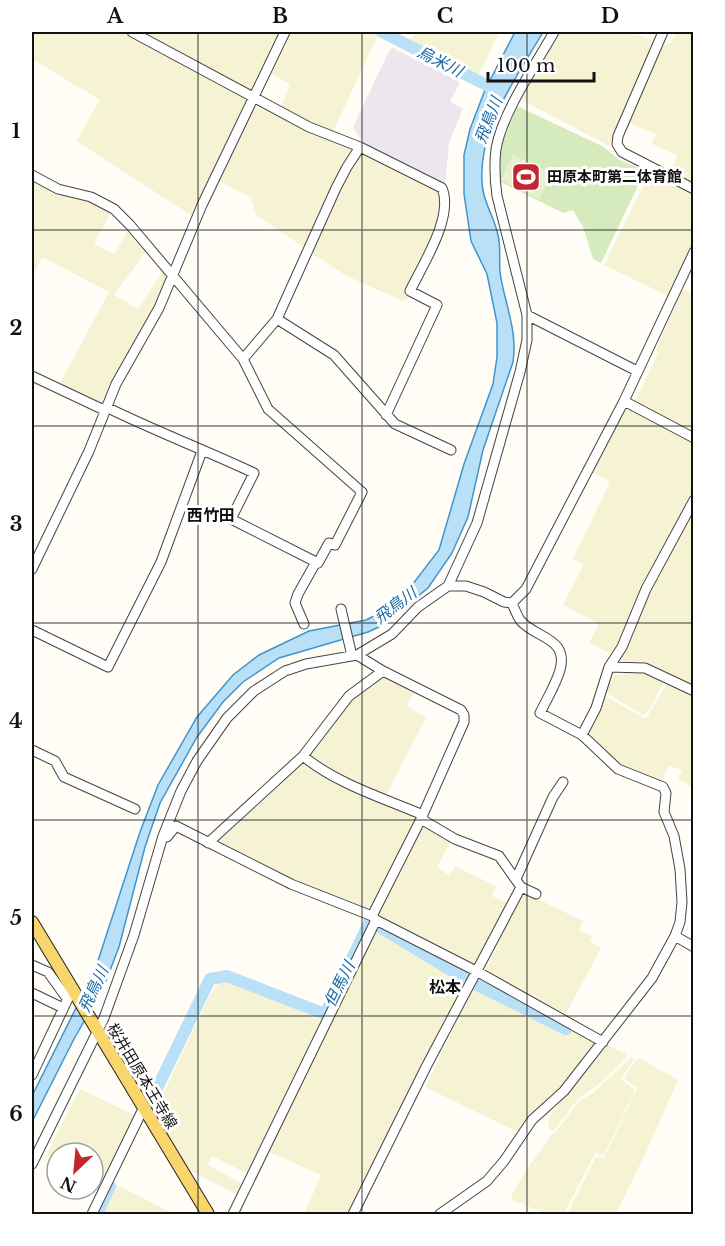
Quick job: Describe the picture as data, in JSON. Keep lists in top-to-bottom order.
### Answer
{
  "streets": {
    "main road": ["桜井田原本王寺線"]
  },
  "districts": ["西竹田", "松本"],
  "water": ["烏米川", "飛鳥川", "但馬川"],
  "places": {
    "sports": ["田原本町第二体育館"]
  },
  "scale_bar": "100 m",
  "north": "bottom left",
  "grid": {
    "columns": [
      "A",
      "B",
      "C",
      "D"
    ],
    "rows": [
      "1",
      "2",
      "3",
      "4",
      "5",
      "6"
    ]
  }
}
